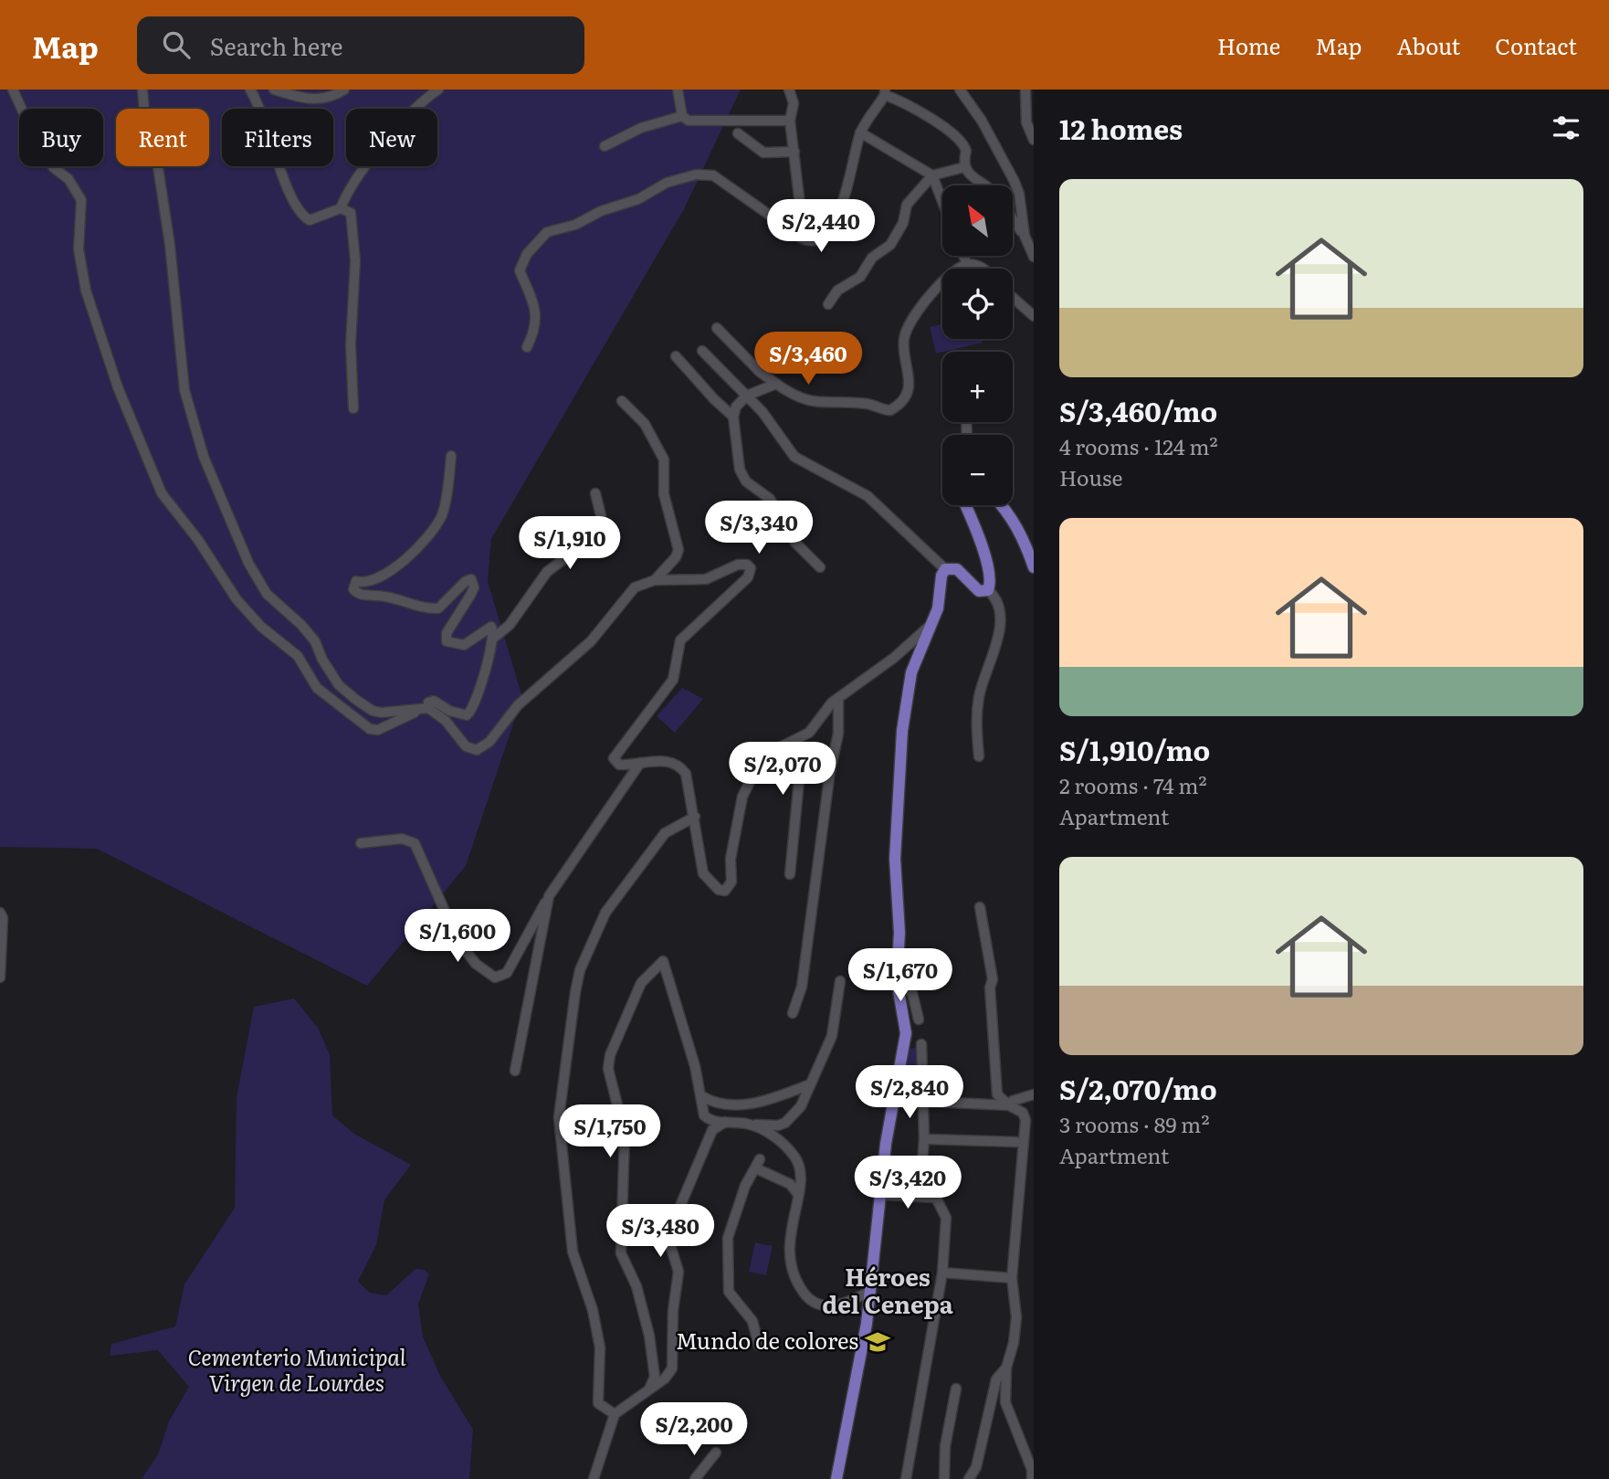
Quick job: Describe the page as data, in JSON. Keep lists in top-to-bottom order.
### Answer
{
  "districts": ["Héroes del Cenepa"],
  "parks": ["Cementerio Municipal Virgen de Lourdes"],
  "places": {
    "school or university": ["Mundo de colores"]
  },
  "north": "top left",
  "page": {
    "header": "Map",
    "search": "Search here",
    "nav": [
      "Home",
      "Map",
      "About",
      "Contact"
    ],
    "heading": "12 homes",
    "chip": [
      "Buy",
      "Rent",
      "Filters",
      "New"
    ],
    "list": [
      {
        "name": "S/3,460/mo",
        "note": "4 rooms · 124 m² · House"
      },
      {
        "name": "S/1,910/mo",
        "note": "2 rooms · 74 m² · Apartment"
      },
      {
        "name": "S/2,070/mo",
        "note": "3 rooms · 89 m² · Apartment"
      }
    ],
    "map_buttons": ["+", "−"],
    "price": [
      "S/2,440",
      "S/3,460",
      "S/3,340",
      "S/1,910",
      "S/2,070",
      "S/1,600",
      "S/1,670",
      "S/2,840",
      "S/1,750",
      "S/3,420",
      "S/3,480",
      "S/2,200"
    ]
  }
}
